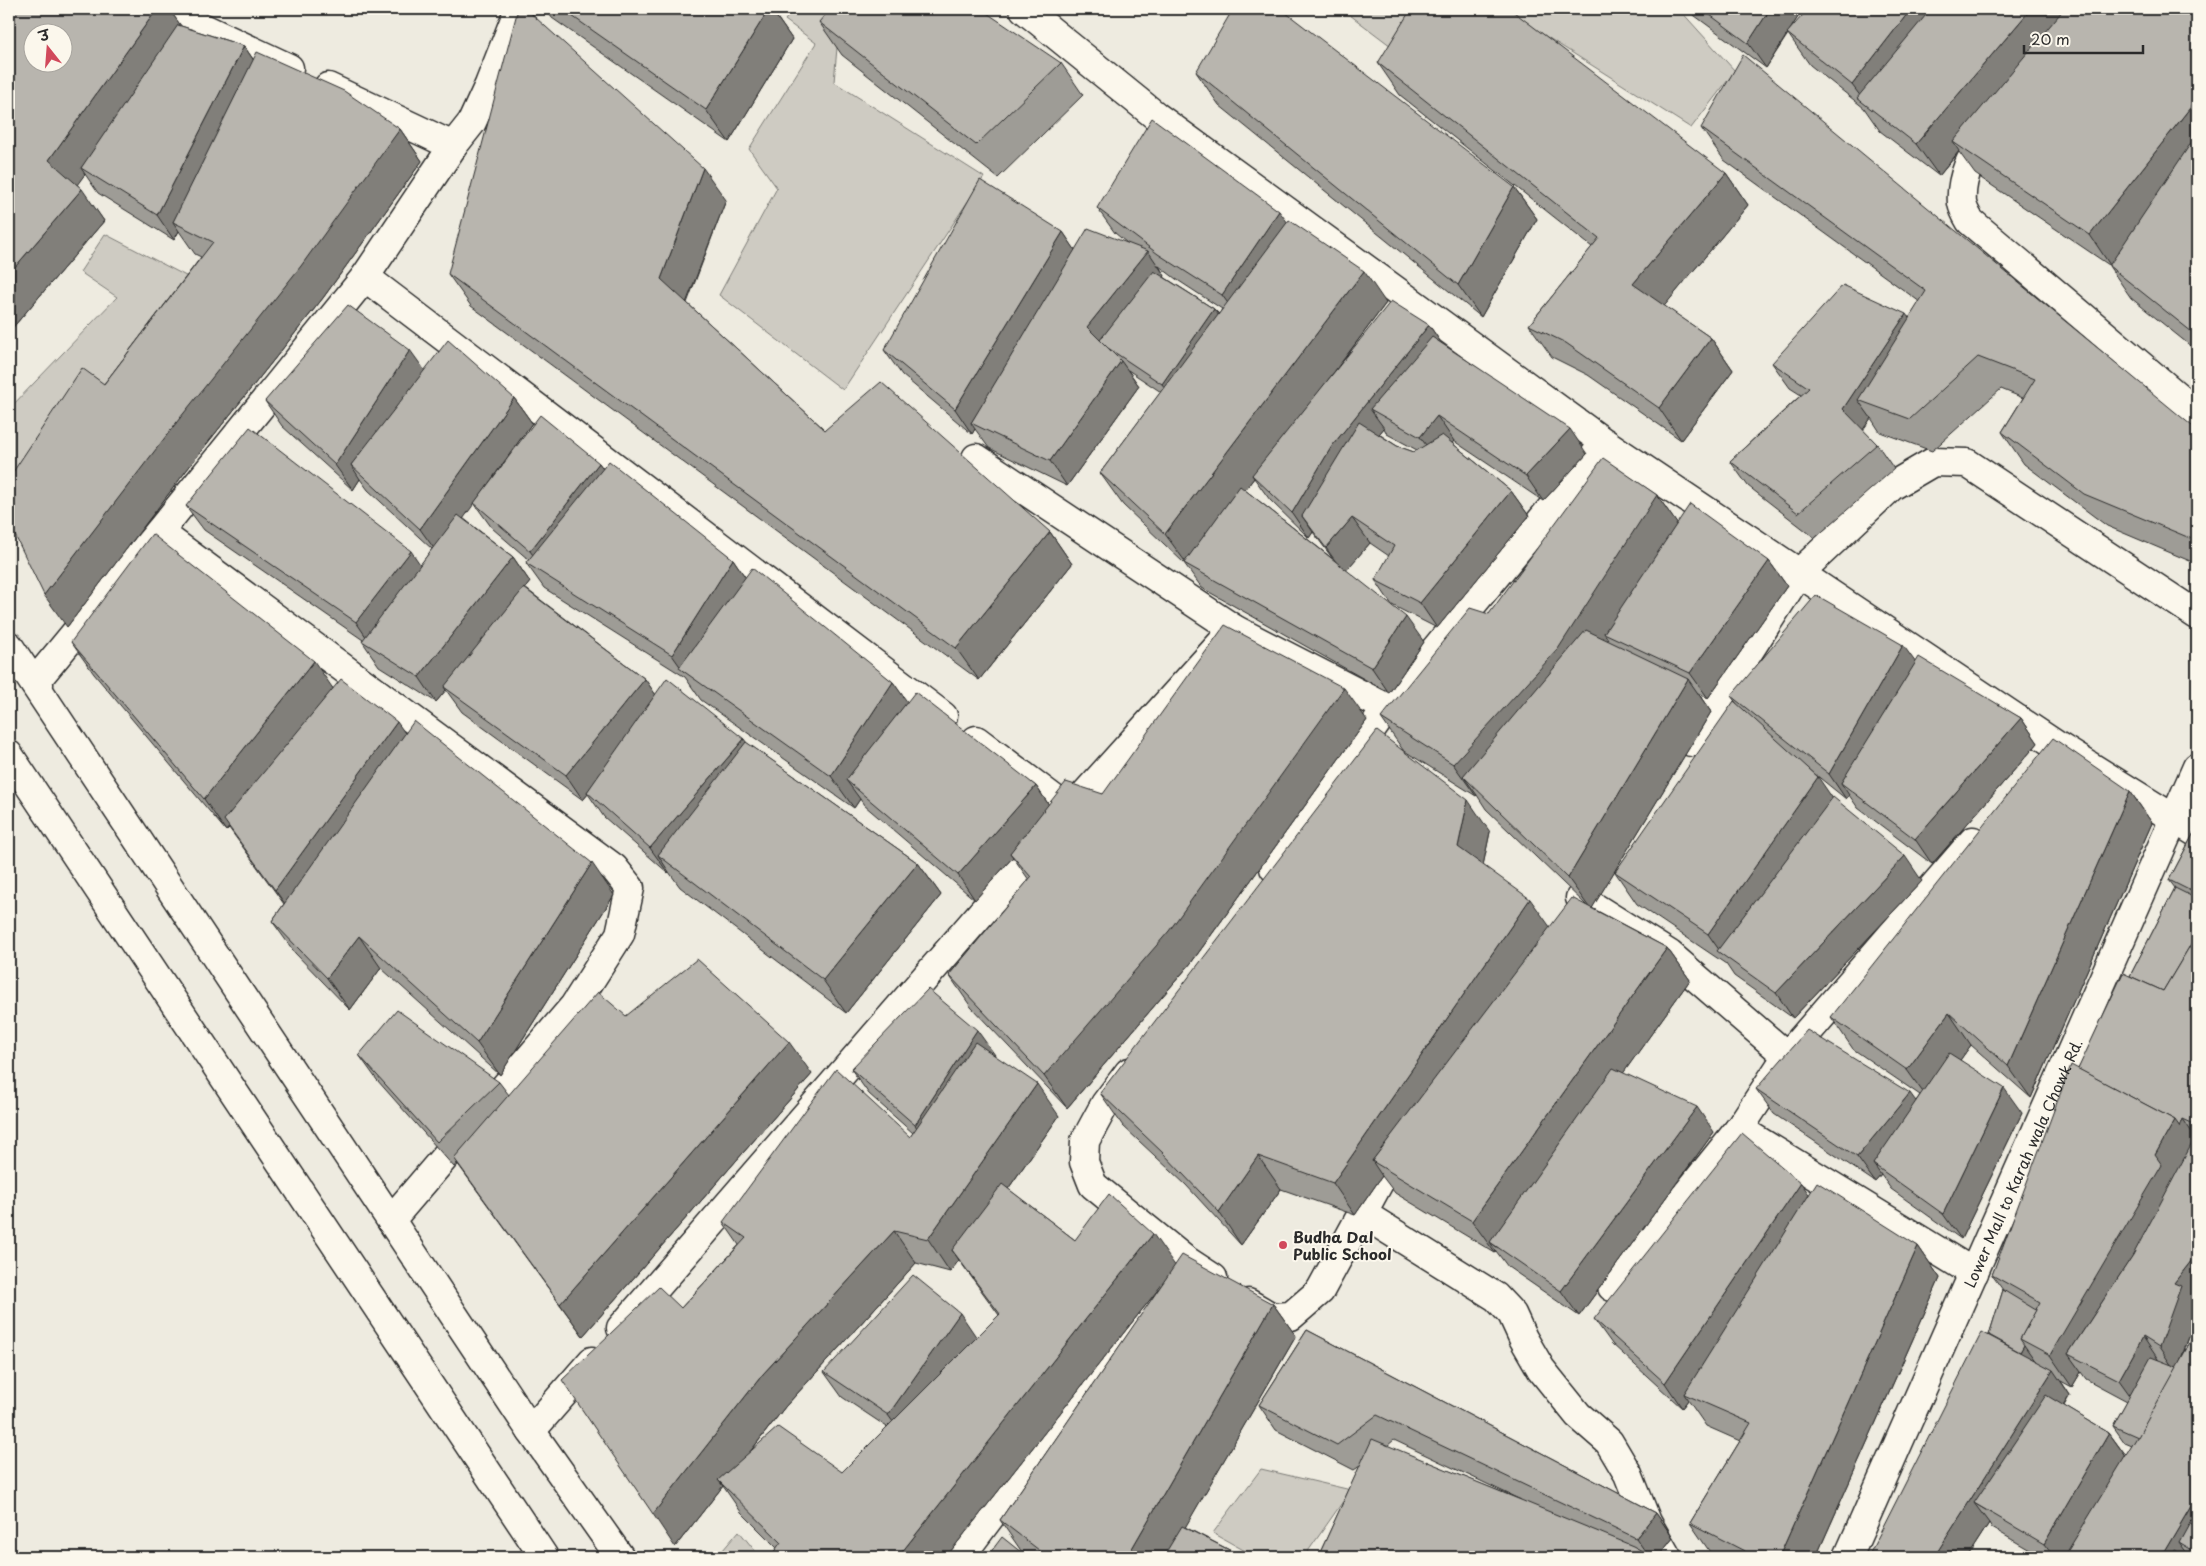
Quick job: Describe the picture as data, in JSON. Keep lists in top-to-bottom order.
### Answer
{
  "streets": {
    "street": ["Lower Mall to Karah wala Chowk Rd."]
  },
  "places": ["Budha Dal Public School"],
  "scale_bar": "20 m",
  "north": "top"
}
